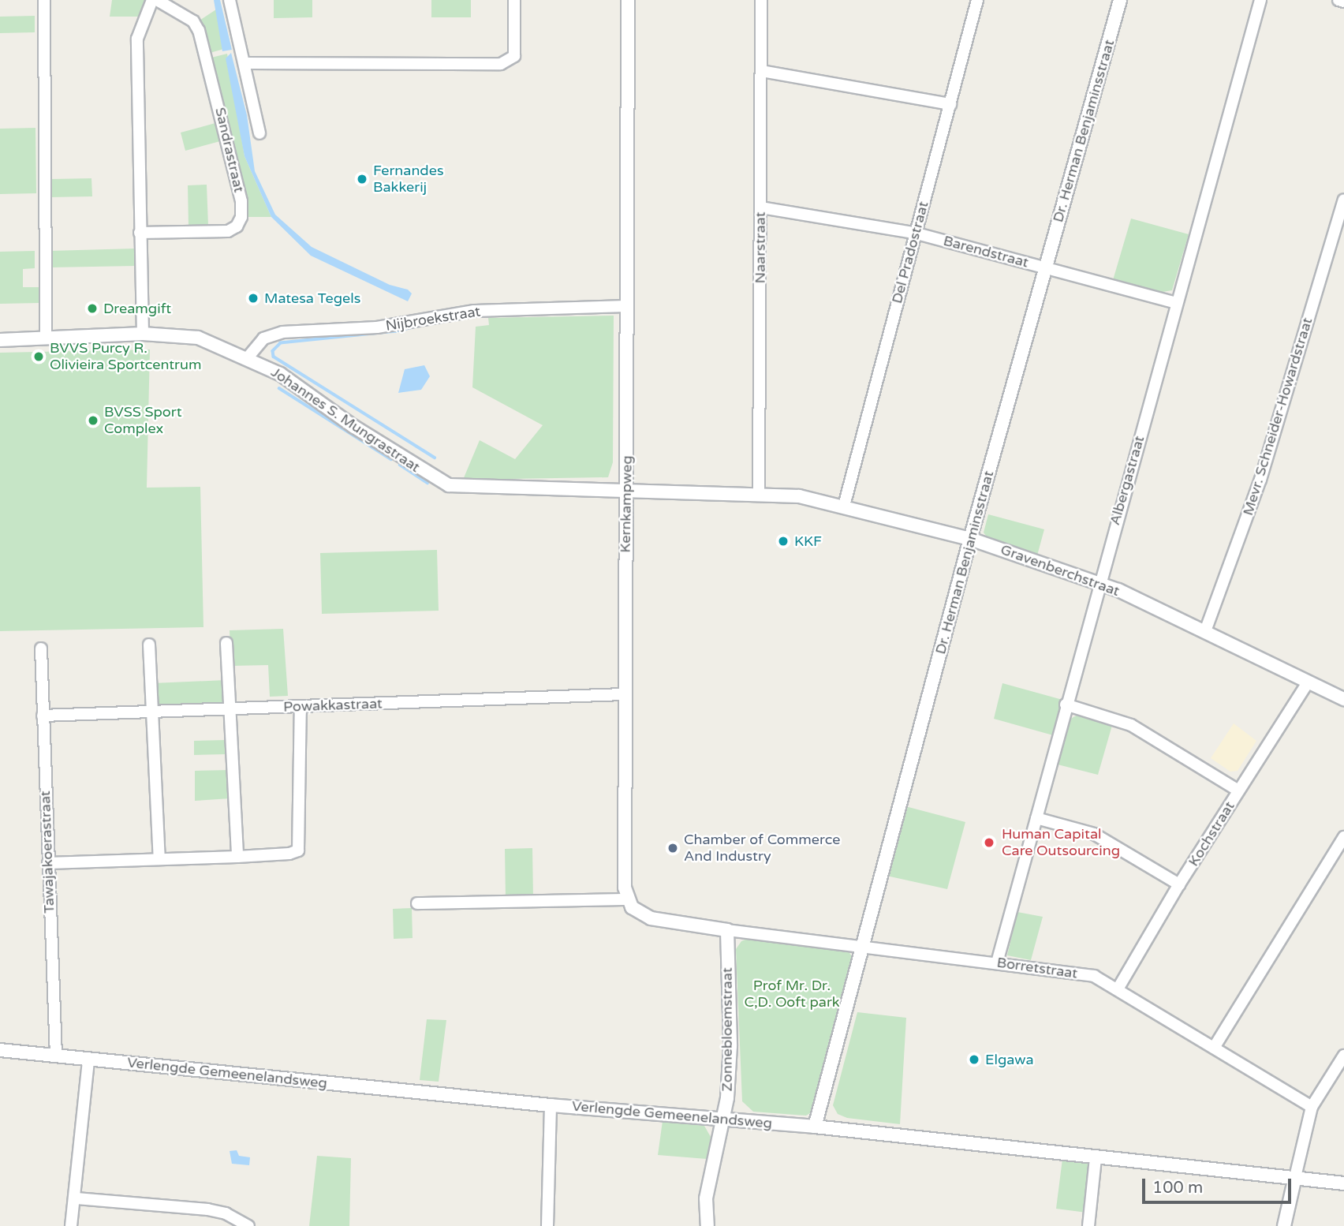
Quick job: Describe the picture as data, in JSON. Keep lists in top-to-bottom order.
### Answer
{
  "streets": {
    "street": [
      "Dr. Herman Benjaminsstraat",
      "Sandrastraat",
      "Naarstraat",
      "Barendstraat",
      "Del Pradostraat",
      "Nijbroekstraat",
      "Mevr. Schneider-Howardstraat",
      "Johannes S. Mungrastraat",
      "Albergastraat",
      "Kernkampweg",
      "Gravenberchstraat",
      "Powakkastraat",
      "Kochstraat",
      "Tawajakoerastraat",
      "Borretstraat",
      "Zonnebloemstraat",
      "Verlengde Gemeenelandsweg"
    ]
  },
  "crossings": [
    ["Dr. Herman Benjaminsstraat", "Barendstraat"],
    ["Dr. Herman Benjaminsstraat", "Gravenberchstraat"],
    ["Dr. Herman Benjaminsstraat", "Borretstraat"],
    ["Dr. Herman Benjaminsstraat", "Verlengde Gemeenelandsweg"],
    ["Naarstraat", "Barendstraat"],
    ["Naarstraat", "Gravenberchstraat"],
    ["Barendstraat", "Del Pradostraat"],
    ["Barendstraat", "Albergastraat"],
    ["Del Pradostraat", "Gravenberchstraat"],
    ["Nijbroekstraat", "Johannes S. Mungrastraat"],
    ["Nijbroekstraat", "Kernkampweg"],
    ["Mevr. Schneider-Howardstraat", "Gravenberchstraat"],
    ["Johannes S. Mungrastraat", "Kernkampweg"],
    ["Johannes S. Mungrastraat", "Gravenberchstraat"],
    ["Albergastraat", "Gravenberchstraat"],
    ["Albergastraat", "Borretstraat"],
    ["Kernkampweg", "Gravenberchstraat"],
    ["Kernkampweg", "Powakkastraat"],
    ["Gravenberchstraat", "Kochstraat"],
    ["Powakkastraat", "Tawajakoerastraat"],
    ["Kochstraat", "Borretstraat"],
    ["Tawajakoerastraat", "Verlengde Gemeenelandsweg"],
    ["Borretstraat", "Zonnebloemstraat"],
    ["Zonnebloemstraat", "Verlengde Gemeenelandsweg"]
  ],
  "parks": ["Prof Mr. Dr. C,D. Ooft park"],
  "places": [
    "Fernandes Bakkerij",
    "Matesa Tegels",
    "Dreamgift",
    "BVVS Purcy R. Olivieira Sportcentrum",
    "BVSS Sport Complex",
    "KKF",
    "Human Capital Care Outsourcing",
    "Chamber of Commerce And Industry",
    "Elgawa"
  ],
  "scale_bar": "100 m"
}
